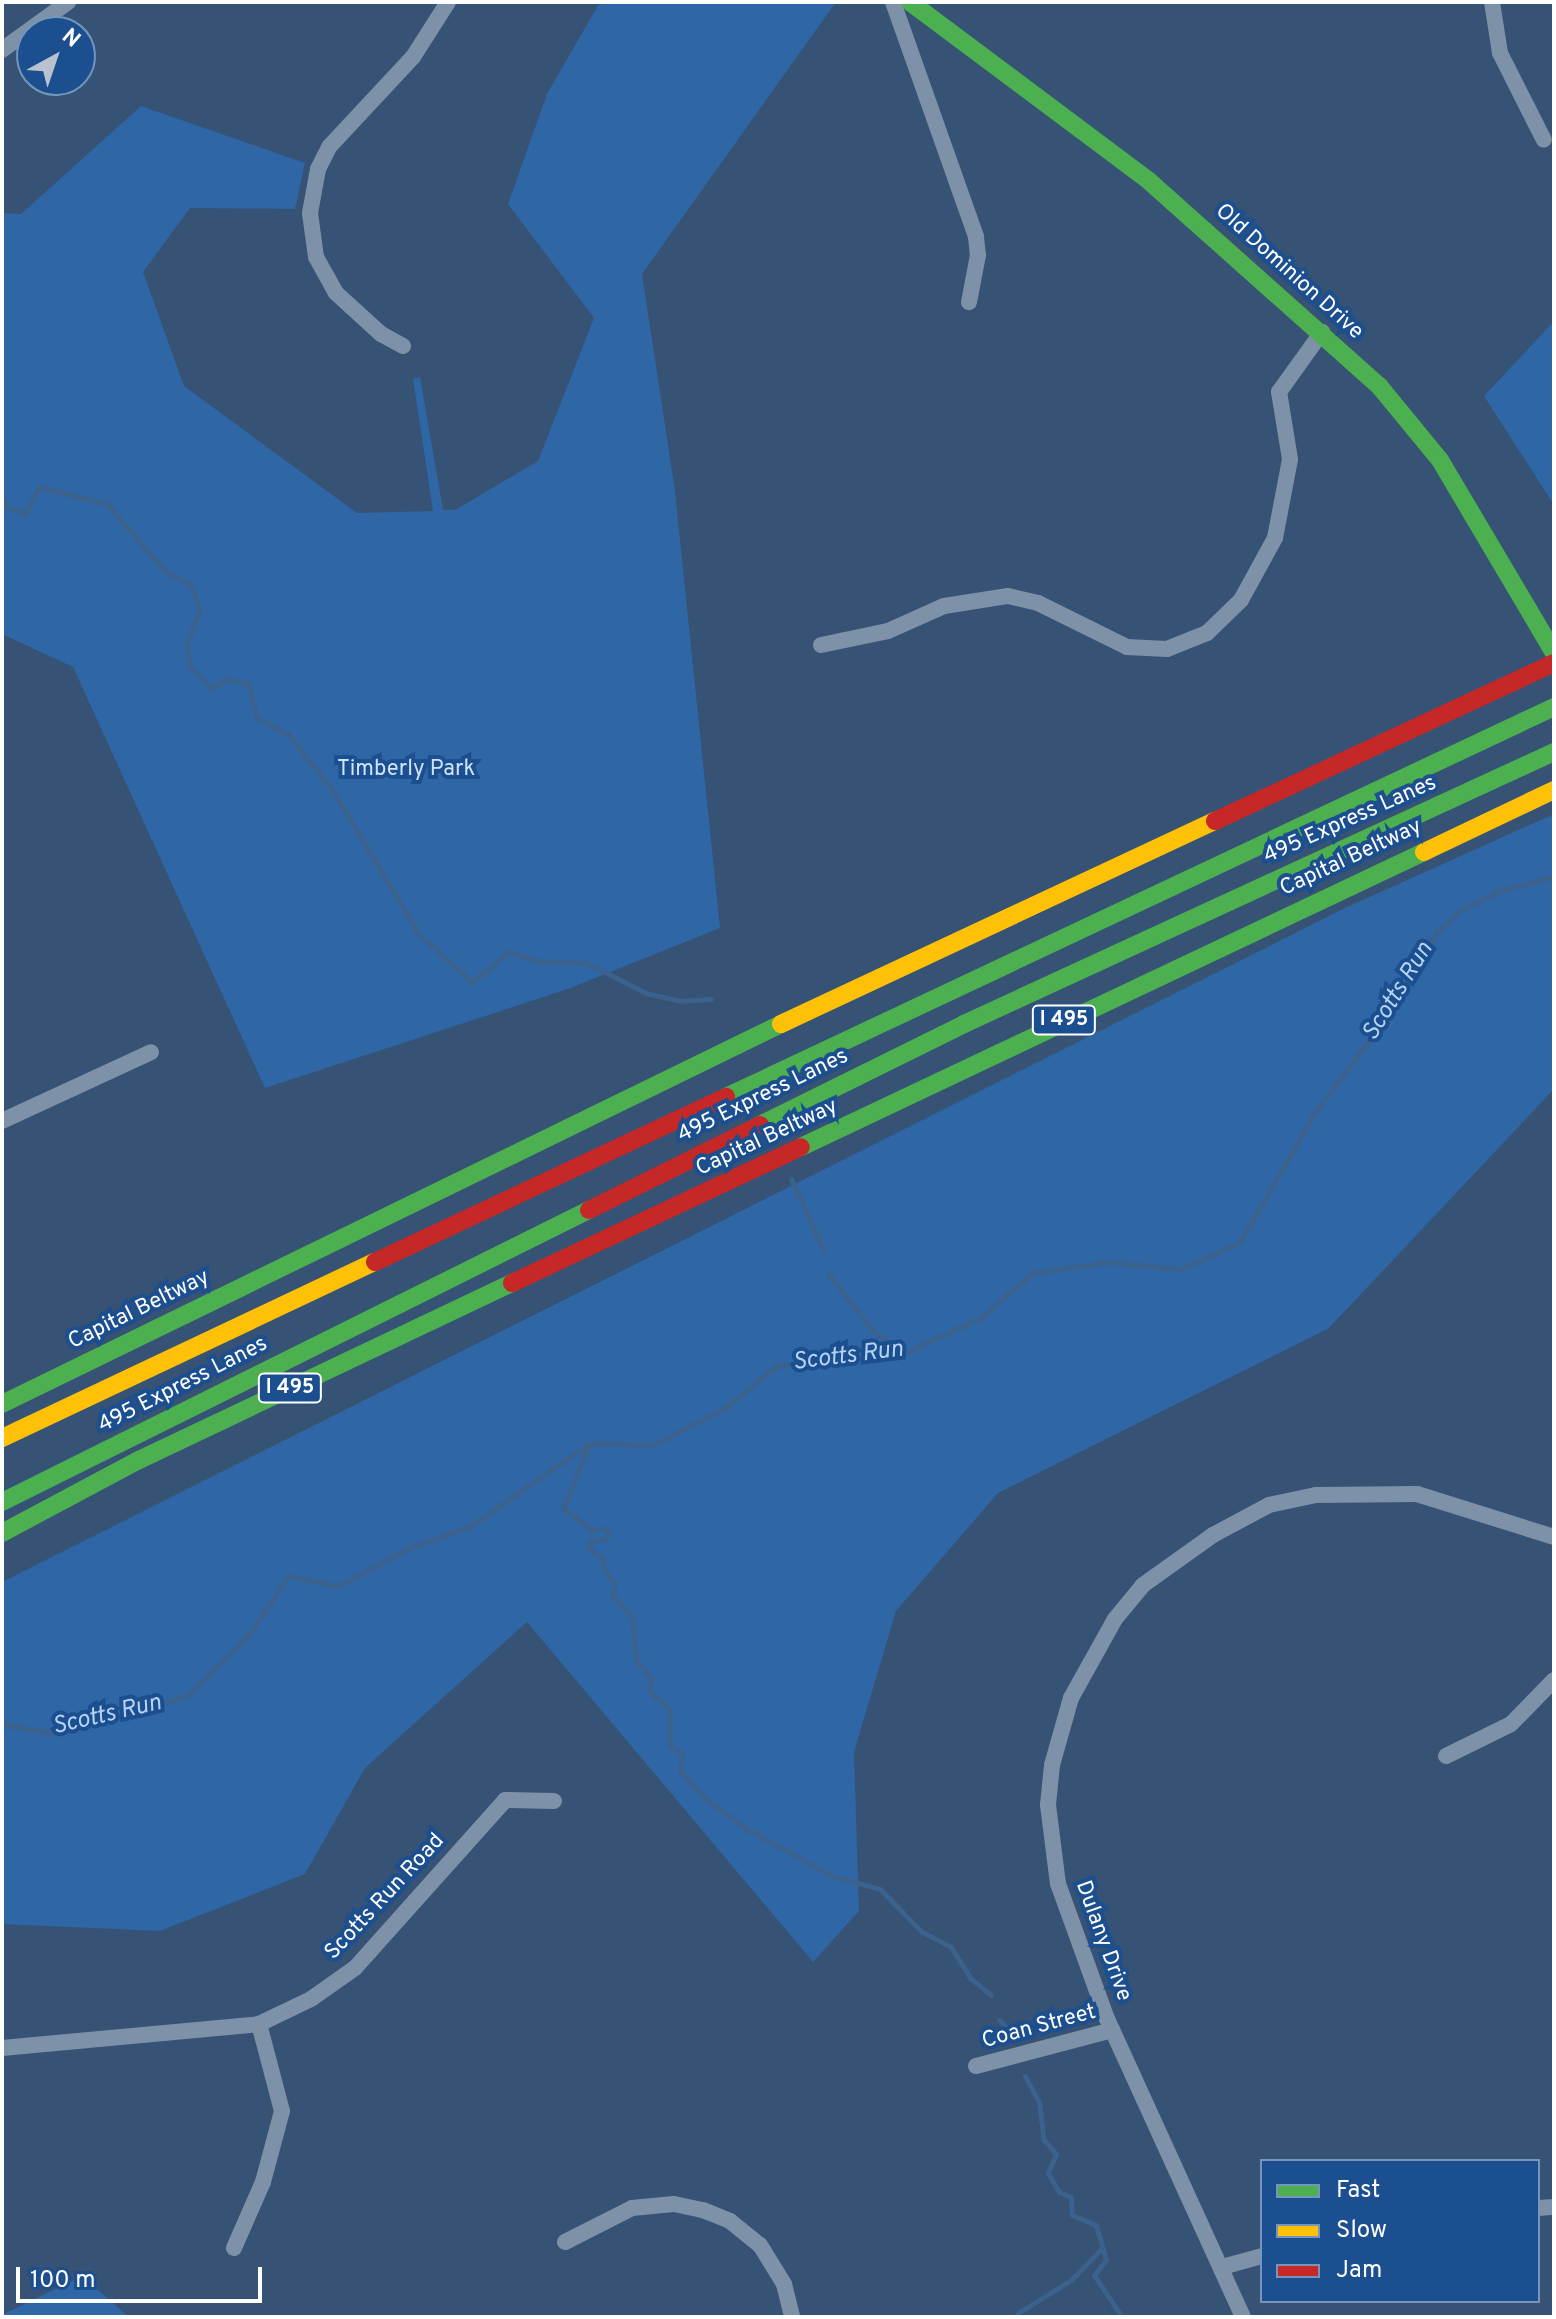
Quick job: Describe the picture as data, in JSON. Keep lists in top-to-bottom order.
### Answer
{
  "streets": {
    "main road": [
      "Old Dominion Drive",
      "495 Express Lanes",
      "Capital Beltway",
      "I 495"
    ],
    "street": ["Scotts Run Road", "Dulany Drive", "Coan Street"]
  },
  "crossings": [
    ["Dulany Drive", "Coan Street"]
  ],
  "water": ["Scotts Run"],
  "parks": ["Timberly Park"],
  "legend": ["Fast", "Slow", "Jam"],
  "scale_bar": "100 m",
  "north": "top right"
}
